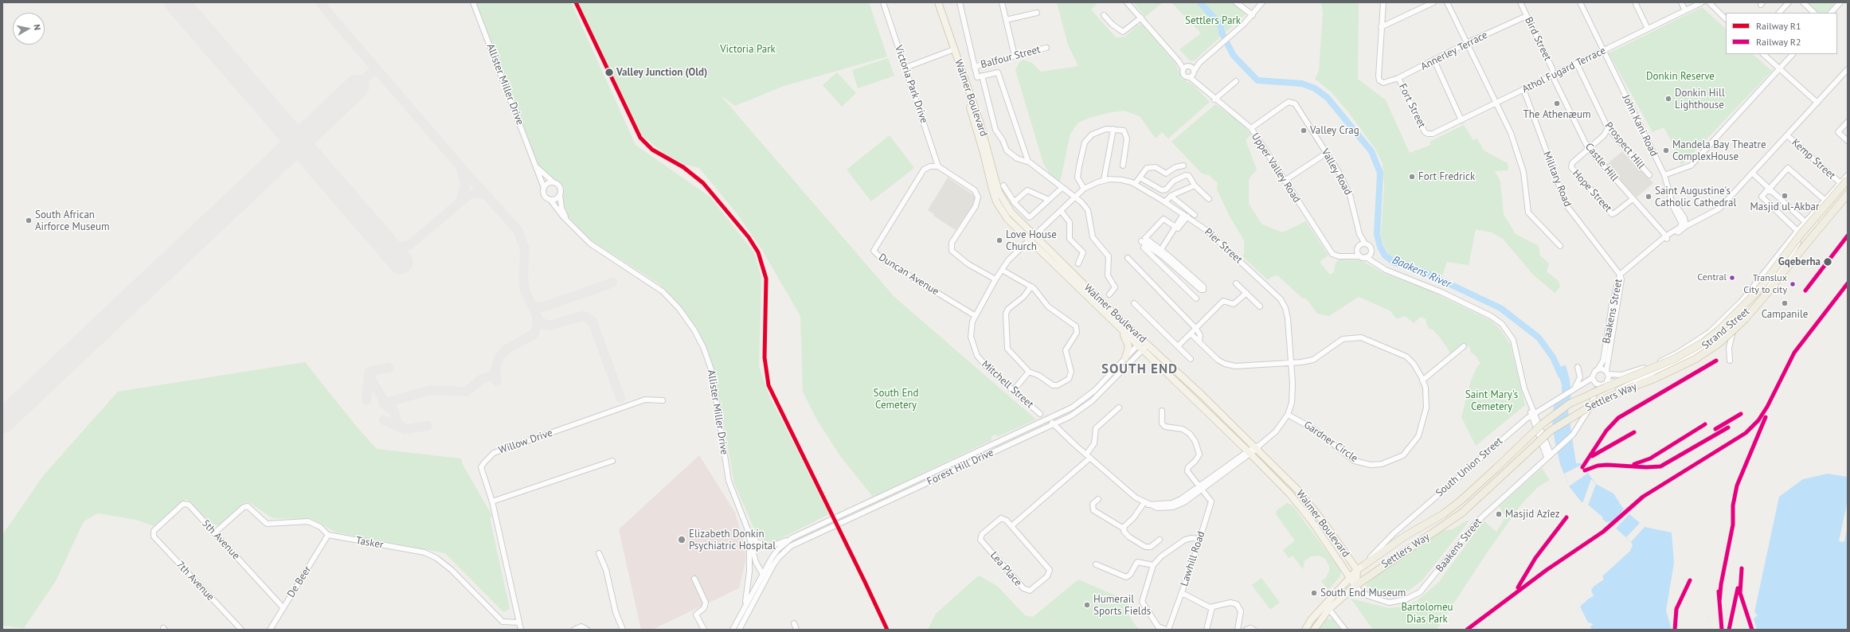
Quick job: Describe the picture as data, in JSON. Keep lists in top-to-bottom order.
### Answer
{
  "streets": {
    "highway": ["Settlers Way"],
    "main road": ["Walmer Boulevard", "South Union Street"],
    "street": [
      "Bird Street",
      "Annerley Terrace",
      "Balfour Street",
      "Athol Fugard Terrace",
      "Allister Miller Drive",
      "Victoria Park Drive",
      "Fort Street",
      "John Kani Road",
      "Prospect Hill",
      "Kemp Street",
      "Castle Hill",
      "Upper Valley Road",
      "Valley Road",
      "Military Road",
      "Hope Street",
      "Pier Street",
      "Duncan Avenue",
      "Baakens Street",
      "Strand Street",
      "Mitchell Street",
      "Willow Drive",
      "Gardner Circle",
      "Forest Hill Drive",
      "5th Avenue",
      "Tasker",
      "Lawhill Road",
      "Lea Place",
      "7th Avenue",
      "De Beer"
    ]
  },
  "crossings": [
    ["Bird Street", "Annerley Terrace"],
    ["Bird Street", "Athol Fugard Terrace"],
    ["Bird Street", "Castle Hill"],
    ["Annerley Terrace", "Fort Street"],
    ["Athol Fugard Terrace", "Fort Street"],
    ["Athol Fugard Terrace", "John Kani Road"],
    ["Athol Fugard Terrace", "Prospect Hill"],
    ["Athol Fugard Terrace", "Castle Hill"],
    ["Athol Fugard Terrace", "Military Road"],
    ["Allister Miller Drive", "Forest Hill Drive"],
    ["Victoria Park Drive", "Duncan Avenue"],
    ["Walmer Boulevard", "Pier Street"],
    ["Walmer Boulevard", "Baakens Street"],
    ["Walmer Boulevard", "Mitchell Street"],
    ["Walmer Boulevard", "Settlers Way"],
    ["Walmer Boulevard", "Forest Hill Drive"],
    ["Walmer Boulevard", "South Union Street"],
    ["Kemp Street", "Strand Street"],
    ["Castle Hill", "Hope Street"],
    ["Upper Valley Road", "Valley Road"],
    ["Military Road", "Baakens Street"],
    ["Pier Street", "Mitchell Street"],
    ["Pier Street", "Gardner Circle"],
    ["Duncan Avenue", "Mitchell Street"],
    ["Baakens Street", "Strand Street"],
    ["Baakens Street", "Settlers Way"],
    ["Baakens Street", "South Union Street"],
    ["Strand Street", "South Union Street"],
    ["Settlers Way", "South Union Street"],
    ["Willow Drive", "Tasker"],
    ["5th Avenue", "Tasker"],
    ["5th Avenue", "7th Avenue"],
    ["5th Avenue", "De Beer"],
    ["Tasker", "De Beer"]
  ],
  "districts": ["SOUTH END"],
  "water": ["Baakens River"],
  "parks": [
    "Settlers Park",
    "Victoria Park",
    "Donkin Reserve",
    "South End Cemetery",
    "Saint Mary's Cemetery",
    "Bartolomeu Dias Park"
  ],
  "places": [
    "Valley Junction (Old)",
    "Donkin Hill Lighthouse",
    "The Athenæum",
    "Valley Crag",
    "Mandela Bay Theatre ComplexHouse",
    "Fort Fredrick",
    "Masjid ul-Akbar",
    "Saint Augustine's Catholic Cathedral",
    "South African Airforce Museum",
    "Love House Church",
    "Gqeberha",
    "Central",
    "Translux City to city",
    "Campanile",
    "Masjid Azîez",
    "Elizabeth Donkin Psychiatric Hospital",
    "South End Museum",
    "Humerail Sports Fields"
  ],
  "lines": ["rail line R1", "rail line R2"],
  "legend": ["Railway R1", "Railway R2"],
  "north": "right"
}
